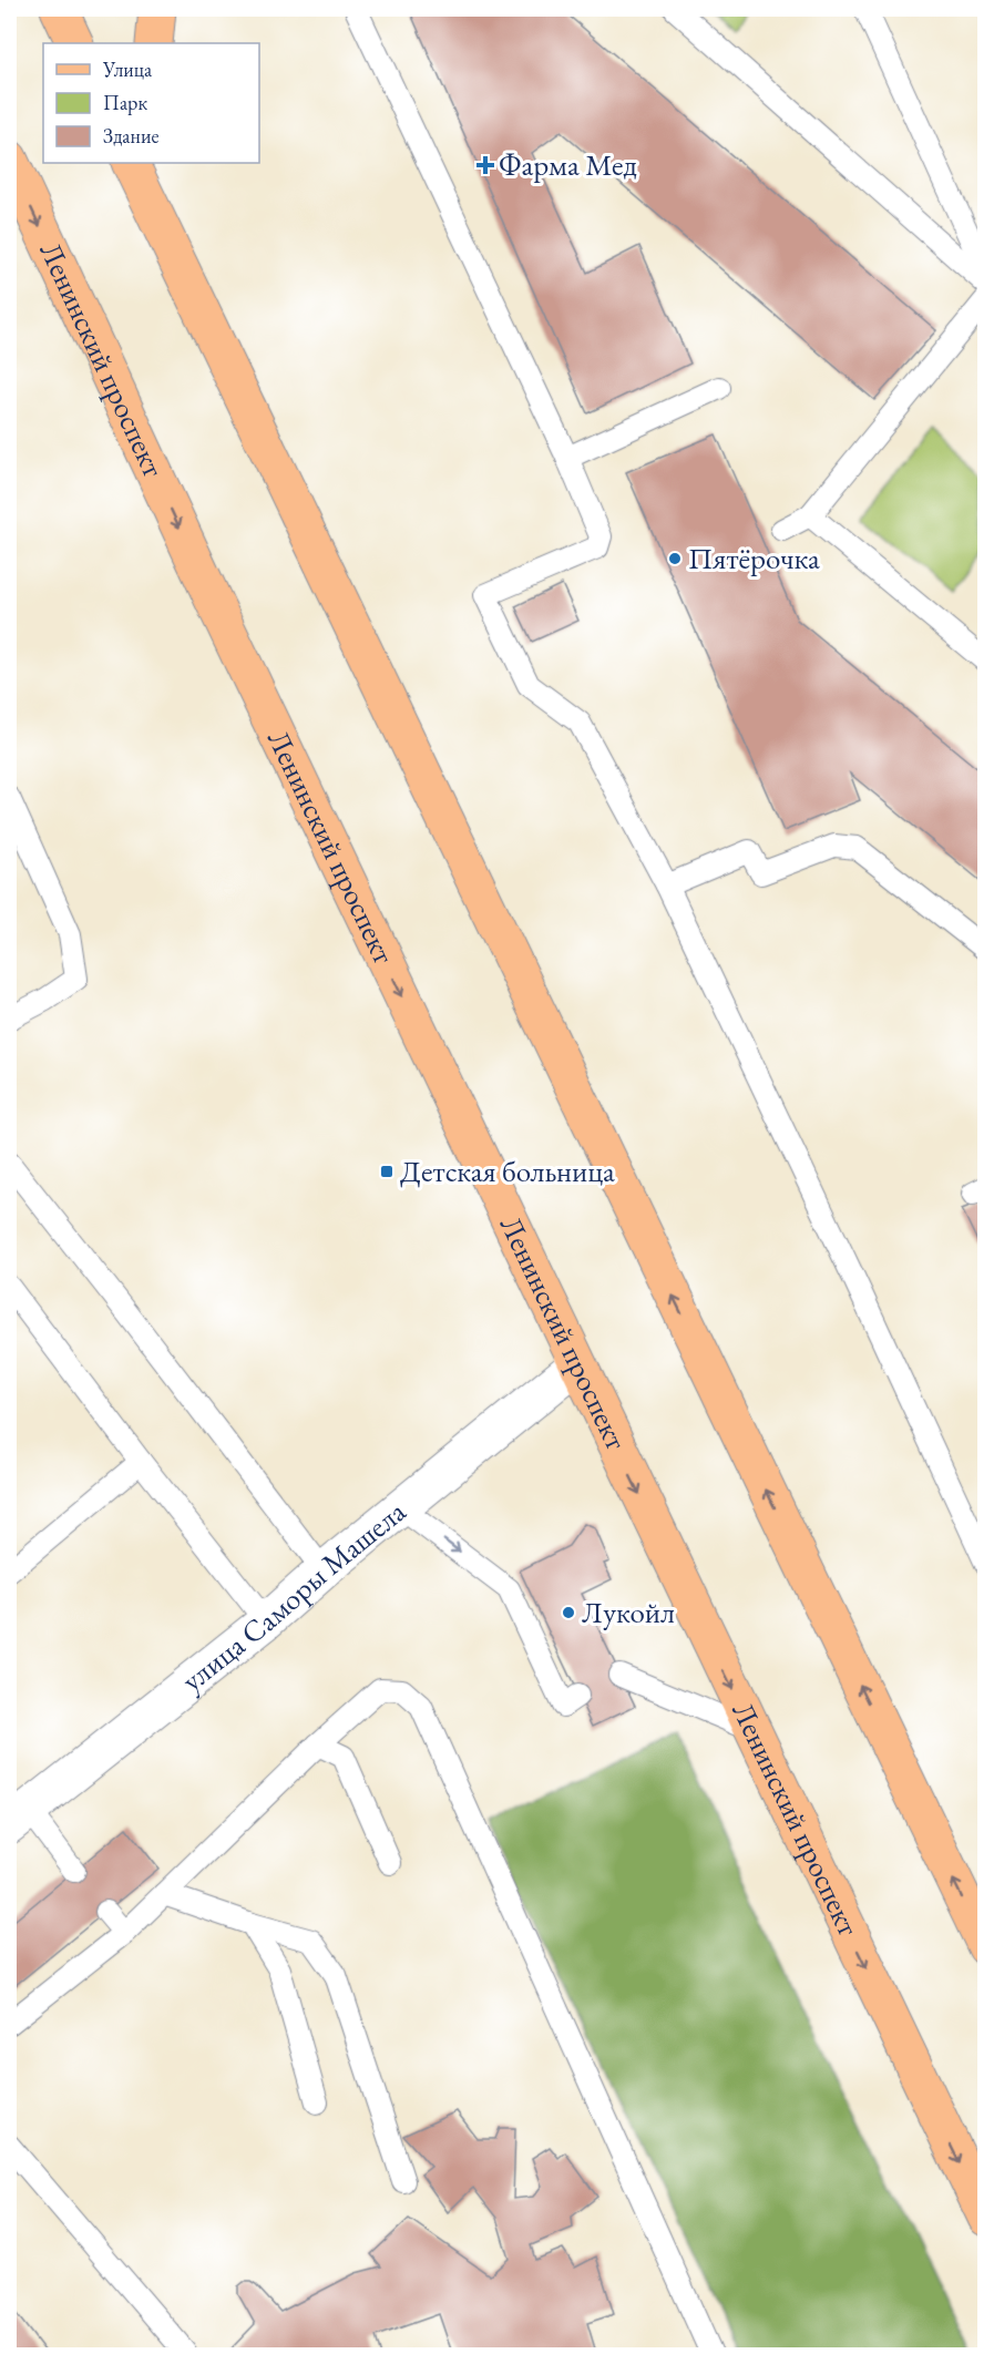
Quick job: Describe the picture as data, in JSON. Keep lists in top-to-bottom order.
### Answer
{
  "streets": {
    "main road": ["Ленинский проспект"],
    "street": ["улица Саморы Машела"]
  },
  "crossings": [
    ["Ленинский проспект", "улица Саморы Машела"]
  ],
  "places": {
    "health": ["Фарма Мед"],
    "other": ["Пятёрочка", "Лукойл"],
    "transit": ["Детская больница"]
  },
  "legend": ["Улица", "Парк", "Здание"]
}
